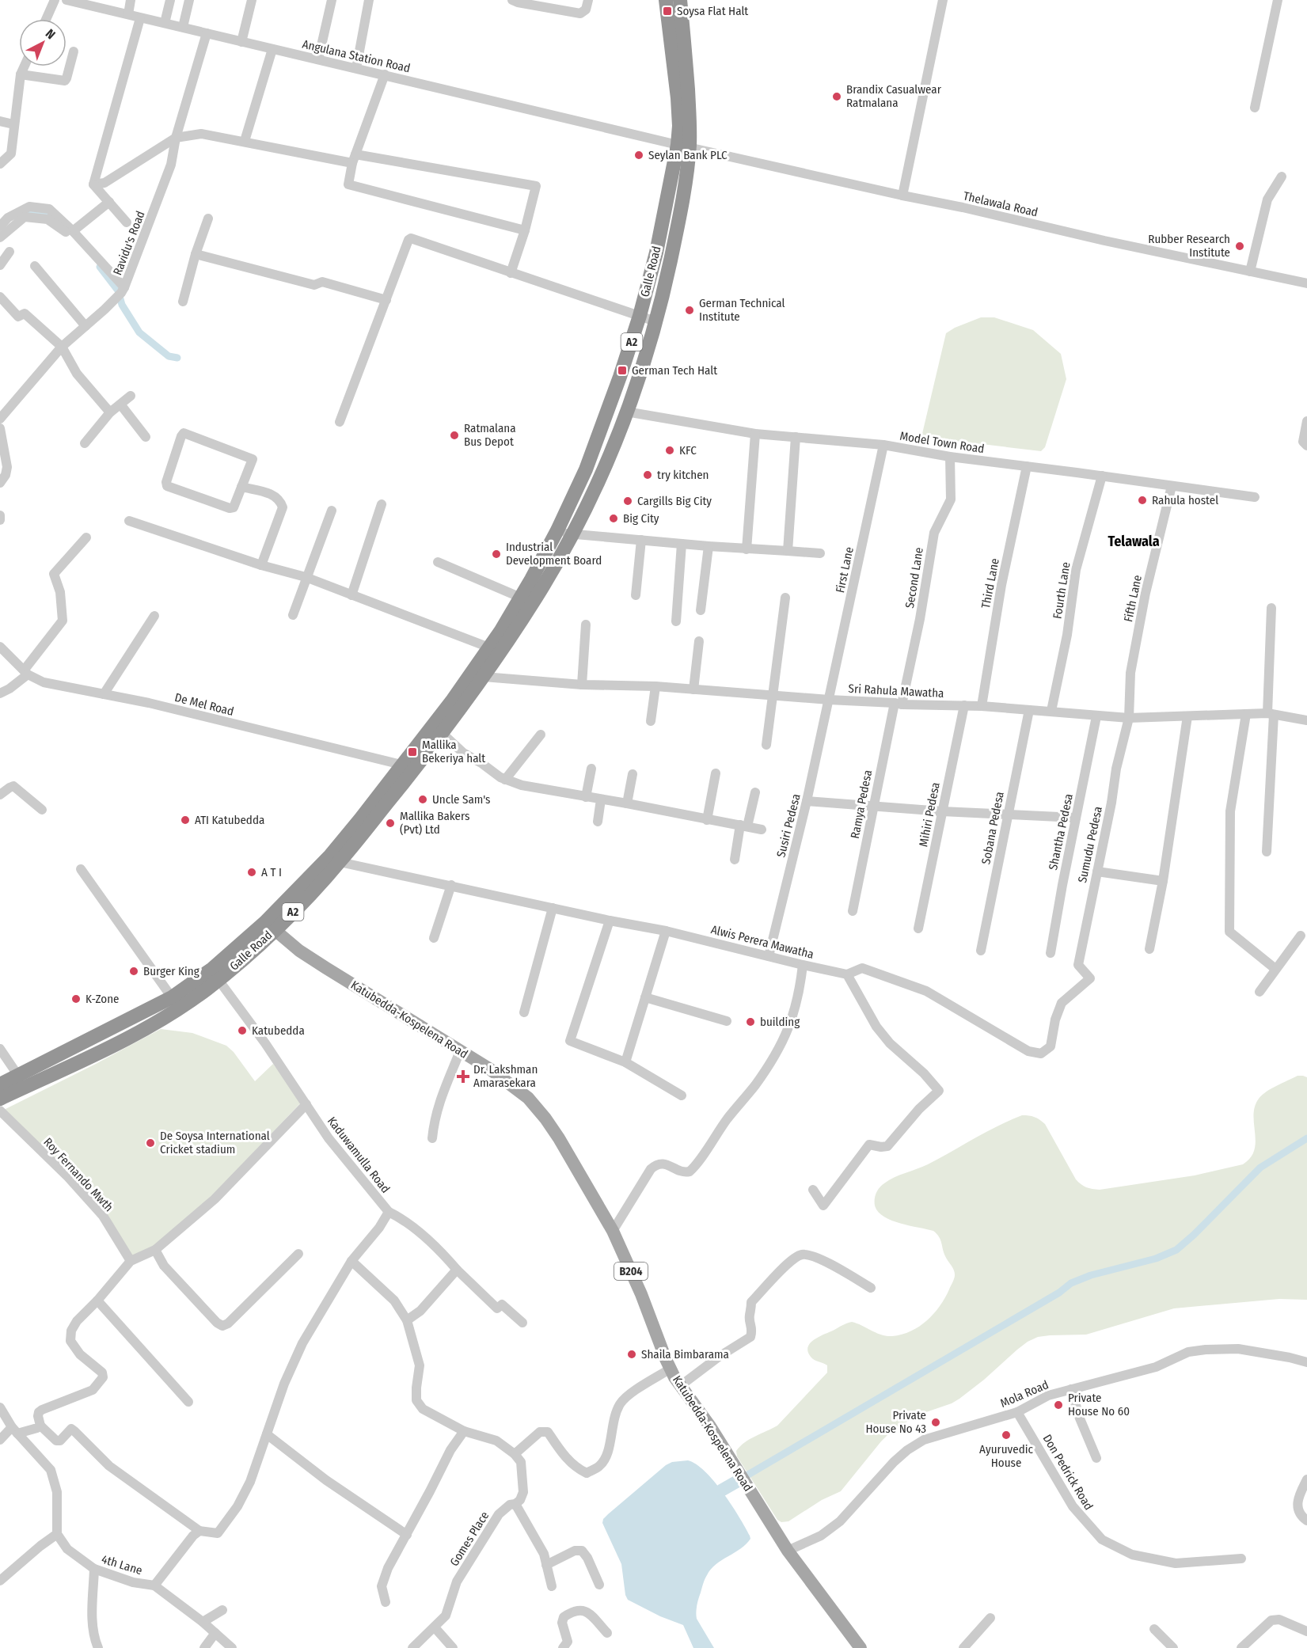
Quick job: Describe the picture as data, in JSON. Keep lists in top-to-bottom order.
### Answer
{
  "streets": {
    "highway": ["Galle Road", "A2"],
    "main road": ["Katubedda-Kospelena Road", "B204"],
    "street": [
      "Angulana Station Road",
      "Thelawala Road",
      "Ravidu's Road",
      "Model Town Road",
      "First Lane",
      "Second Lane",
      "Third Lane",
      "Fourth Lane",
      "Fifth Lane",
      "Sri Rahula Mawatha",
      "De Mel Road",
      "Ramya Pedesa",
      "Mihiri Pedesa",
      "Susiri Pedesa",
      "Sobana Pedesa",
      "Shantha Pedesa",
      "Sumudu Pedesa",
      "Alwis Perera Mawatha",
      "Kaduwamulla Road",
      "Roy Fernando Mwth",
      "Mola Road",
      "Don Pedrick Road",
      "Gomes Place",
      "4th Lane"
    ]
  },
  "crossings": [
    ["Angulana Station Road", "Thelawala Road"],
    ["Angulana Station Road", "Ravidu's Road"],
    ["Angulana Station Road", "Galle Road"],
    ["Thelawala Road", "Galle Road"],
    ["Galle Road", "A2"],
    ["Galle Road", "Model Town Road"],
    ["Galle Road", "Sri Rahula Mawatha"],
    ["Galle Road", "De Mel Road"],
    ["Galle Road", "Alwis Perera Mawatha"],
    ["Galle Road", "Katubedda-Kospelena Road"],
    ["Galle Road", "Kaduwamulla Road"],
    ["A2", "De Mel Road"],
    ["A2", "Katubedda-Kospelena Road"],
    ["Model Town Road", "First Lane"],
    ["Model Town Road", "Second Lane"],
    ["Model Town Road", "Third Lane"],
    ["Model Town Road", "Fourth Lane"],
    ["Model Town Road", "Fifth Lane"],
    ["First Lane", "Sri Rahula Mawatha"],
    ["First Lane", "Susiri Pedesa"],
    ["Second Lane", "Sri Rahula Mawatha"],
    ["Second Lane", "Ramya Pedesa"],
    ["Third Lane", "Sri Rahula Mawatha"],
    ["Fourth Lane", "Sri Rahula Mawatha"],
    ["Fifth Lane", "Sri Rahula Mawatha"],
    ["Fifth Lane", "Sumudu Pedesa"],
    ["Sri Rahula Mawatha", "Ramya Pedesa"],
    ["Sri Rahula Mawatha", "Mihiri Pedesa"],
    ["Sri Rahula Mawatha", "Susiri Pedesa"],
    ["Sri Rahula Mawatha", "Sobana Pedesa"],
    ["Sri Rahula Mawatha", "Shantha Pedesa"],
    ["Sri Rahula Mawatha", "Sumudu Pedesa"],
    ["Susiri Pedesa", "Alwis Perera Mawatha"],
    ["Sumudu Pedesa", "Alwis Perera Mawatha"],
    ["Katubedda-Kospelena Road", "Mola Road"],
    ["Mola Road", "Don Pedrick Road"]
  ],
  "districts": ["Telawala"],
  "places": {
    "transit": ["Soysa Flat Halt", "German Tech Halt", "Mallika Bekeriya halt"],
    "other": [
      "Brandix Casualwear Ratmalana",
      "Seylan Bank PLC",
      "Rubber Research Institute",
      "German Technical Institute",
      "Ratmalana Bus Depot",
      "KFC",
      "try kitchen",
      "Rahula hostel",
      "Cargills Big City",
      "Big City",
      "Industrial Development Board",
      "Uncle Sam's",
      "ATI Katubedda",
      "Mallika Bakers (Pvt) Ltd",
      "A T I",
      "Burger King",
      "K-Zone",
      "building",
      "Katubedda",
      "De Soysa International Cricket stadium",
      "Shaila Bimbarama",
      "Private House No 60",
      "Private House No 43",
      "Ayuruvedic House"
    ],
    "health": ["Dr. Lakshman Amarasekara"]
  },
  "north": "top right"
}
